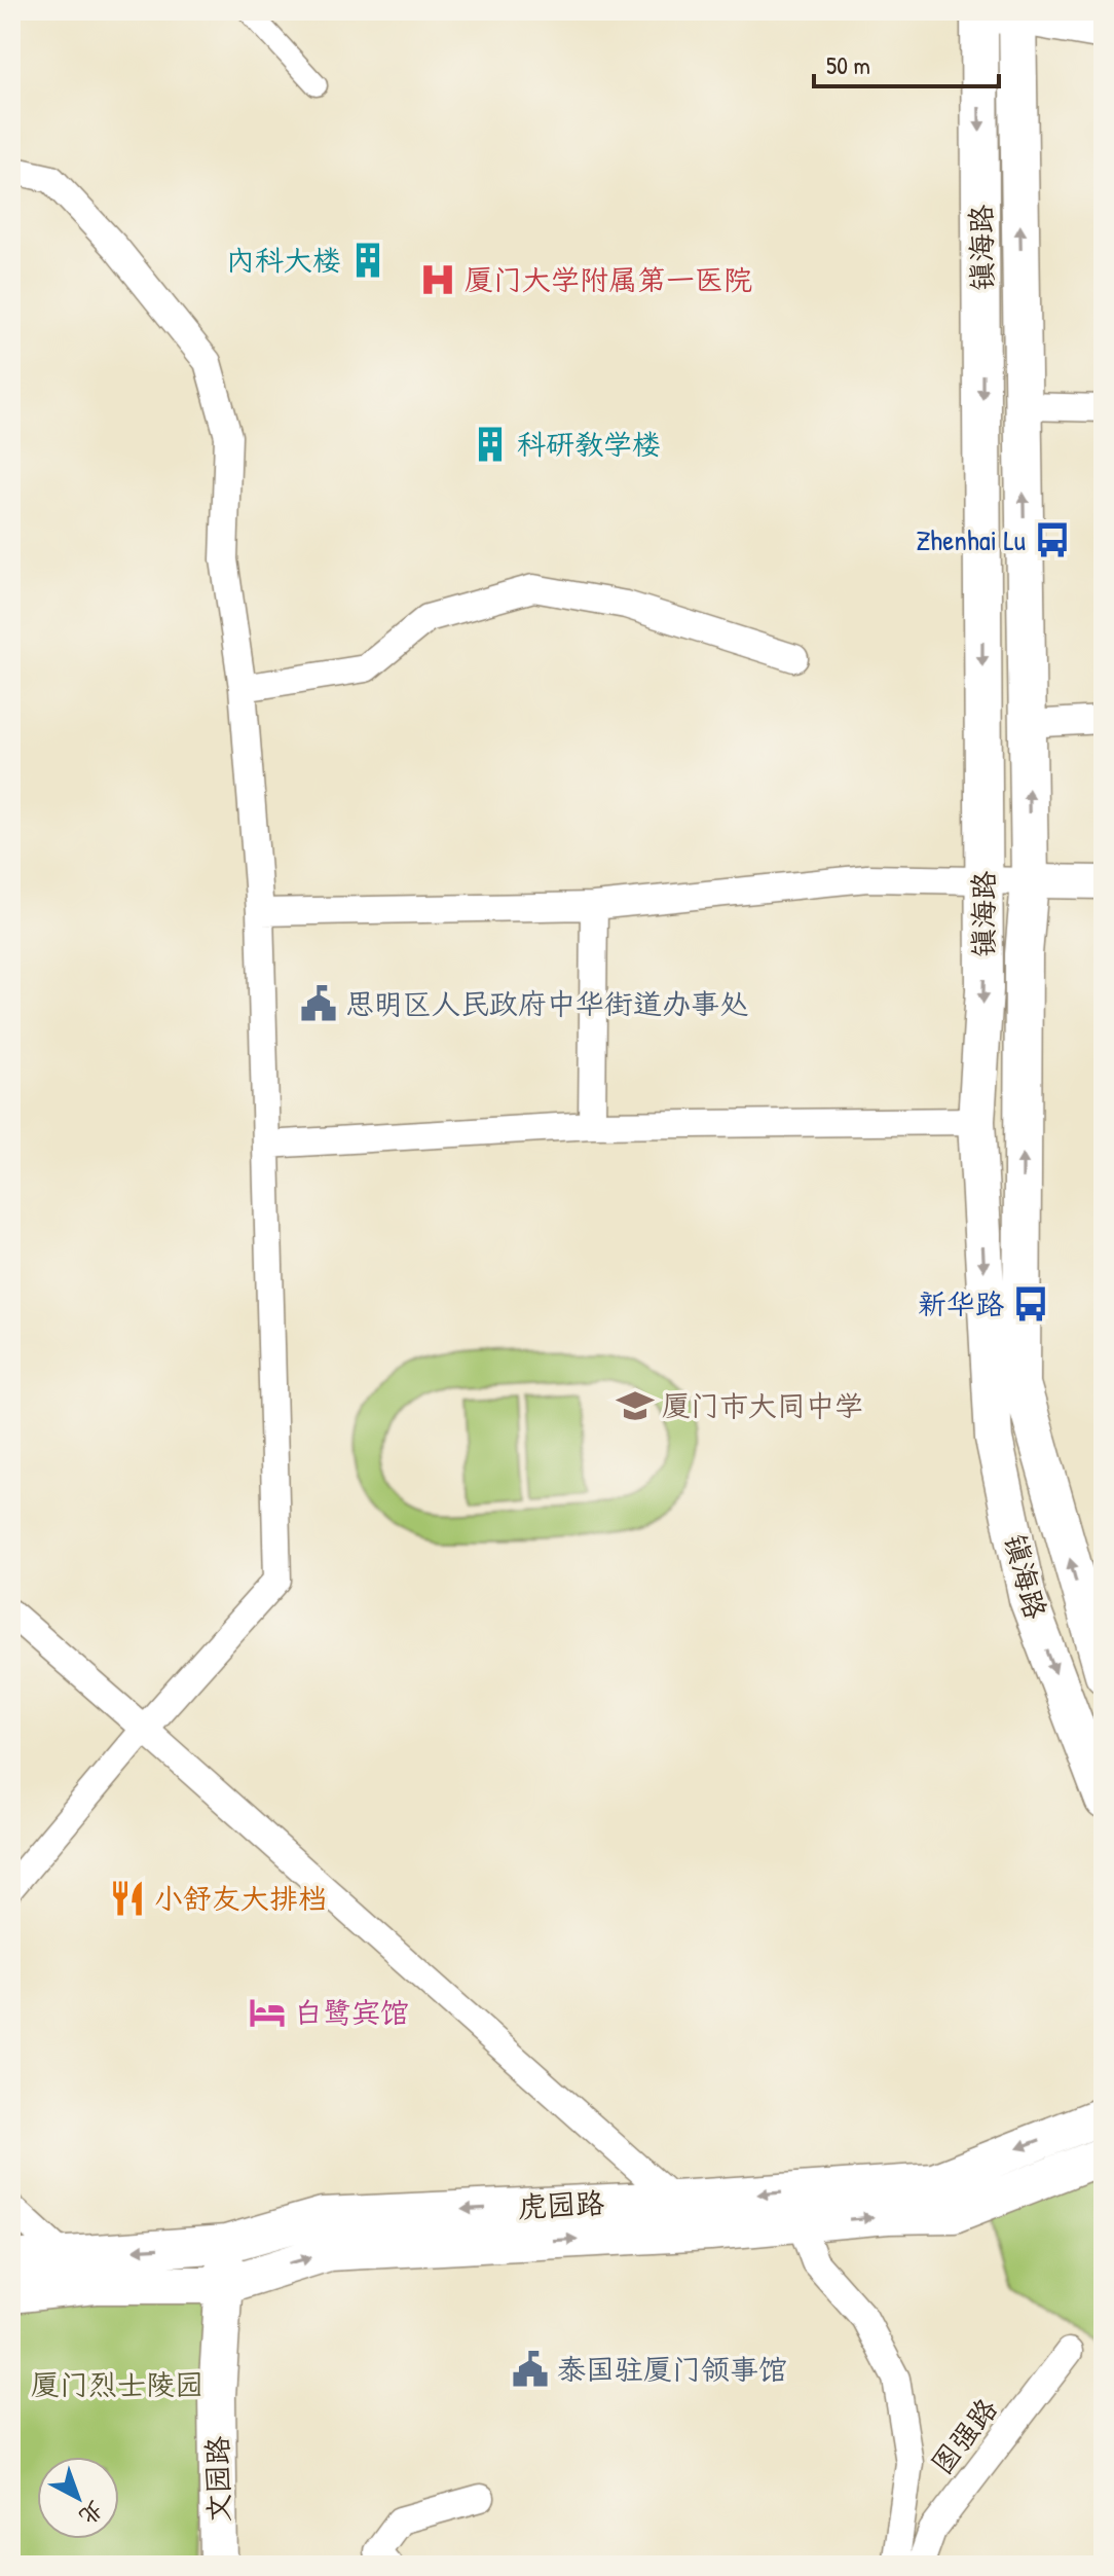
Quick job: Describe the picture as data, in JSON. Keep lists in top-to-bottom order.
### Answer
{
  "streets": {
    "main road": ["镇海路", "虎园路", "文园路"],
    "street": ["图强路"]
  },
  "crossings": [
    ["虎园路", "文园路"]
  ],
  "parks": ["厦门烈士陵园"],
  "places": {
    "building": ["内科大楼", "科研教学楼"],
    "hospital": ["厦门大学附属第一医院"],
    "bus stop": ["Zhenhai Lu", "新华路"],
    "public building": ["思明区人民政府中华街道办事处", "泰国驻厦门领事馆"],
    "school or university": ["厦门市大同中学"],
    "restaurant": ["小舒友大排档"],
    "hotel": ["白鹭宾馆"]
  },
  "scale_bar": "50 m",
  "north": "bottom right"
}
